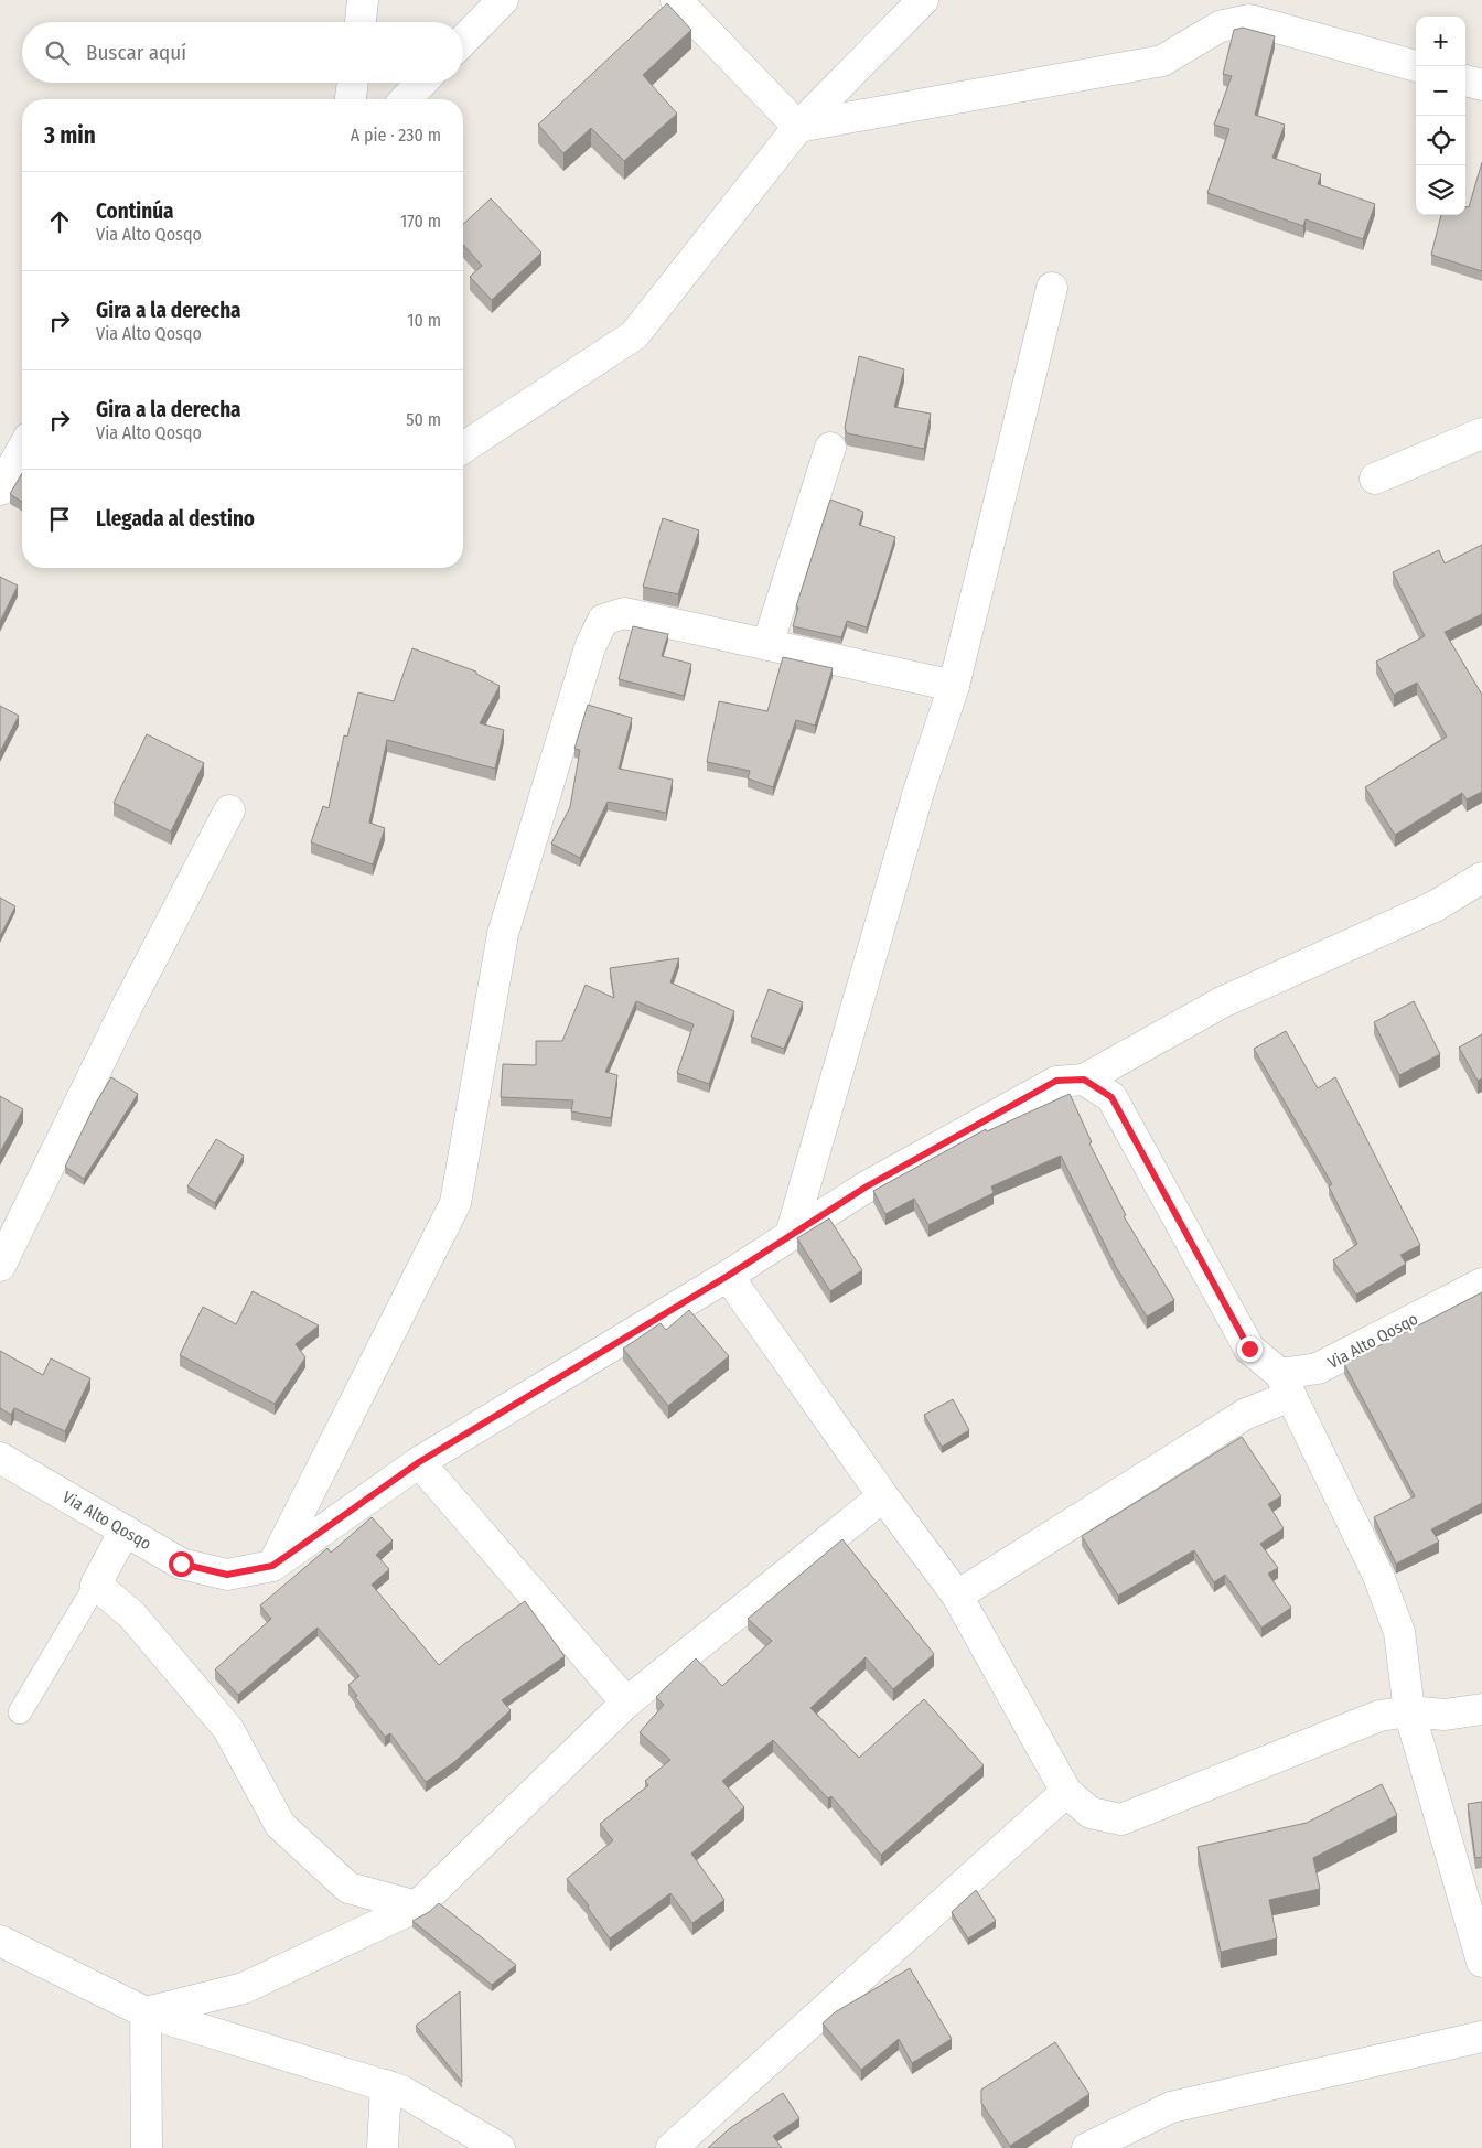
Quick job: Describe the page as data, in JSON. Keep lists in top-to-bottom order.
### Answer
{
  "streets": {
    "street": ["Via Alto Qosqo"]
  },
  "page": {
    "map_buttons": ["+", "−"],
    "search": "Buscar aquí",
    "heading": ["3 min", "A pie · 230 m"],
    "list": [
      ["Continúa", "Via Alto Qosqo", "170 m"],
      ["Gira a la derecha", "Via Alto Qosqo", "10 m"],
      ["Gira a la derecha", "Via Alto Qosqo", "50 m"],
      "Llegada al destino"
    ]
  }
}
